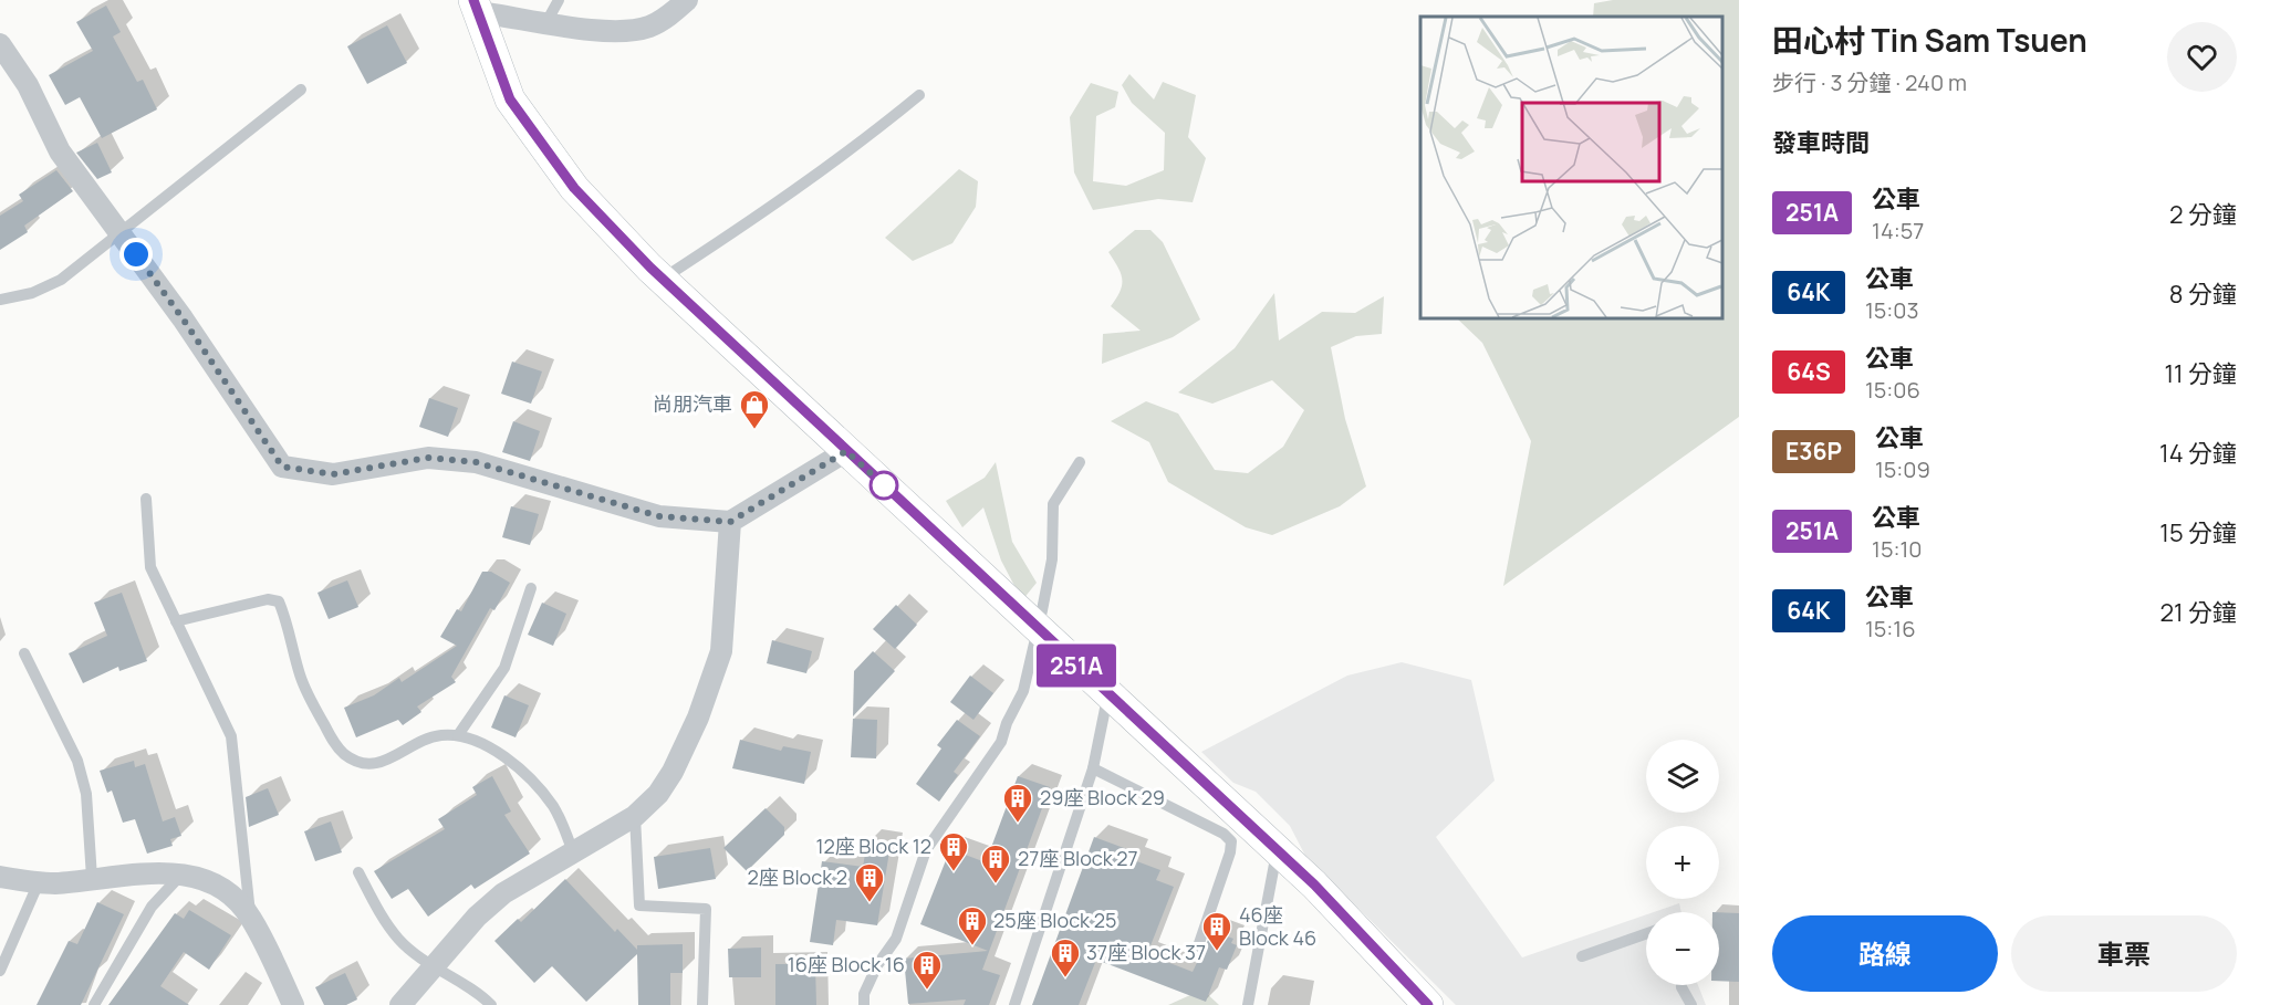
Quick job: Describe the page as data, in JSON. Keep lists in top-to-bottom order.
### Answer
{
  "places": {
    "shop": ["尚朋汽車"],
    "building": [
      "29座 Block 29",
      "12座 Block 12",
      "27座 Block 27",
      "2座 Block 2",
      "25座 Block 25",
      "46座 Block 46",
      "37座 Block 37",
      "16座 Block 16"
    ]
  },
  "lines": ["bus line 251A"],
  "page": {
    "on_map": "251A",
    "heading": [
      ["田心村 Tin Sam Tsuen", "步行 · 3 分鐘 · 240 m"],
      "發車時間"
    ],
    "list": [
      {
        "mark": "251A",
        "name": "公車",
        "note": "14:57",
        "value": "2 分鐘"
      },
      {
        "mark": "64K",
        "name": "公車",
        "note": "15:03",
        "value": "8 分鐘"
      },
      {
        "mark": "64S",
        "name": "公車",
        "note": "15:06",
        "value": "11 分鐘"
      },
      {
        "mark": "E36P",
        "name": "公車",
        "note": "15:09",
        "value": "14 分鐘"
      },
      {
        "mark": "251A",
        "name": "公車",
        "note": "15:10",
        "value": "15 分鐘"
      },
      {
        "mark": "64K",
        "name": "公車",
        "note": "15:16",
        "value": "21 分鐘"
      }
    ],
    "map_buttons": ["+", "−"],
    "buttons": ["路線", "車票"]
  }
}
